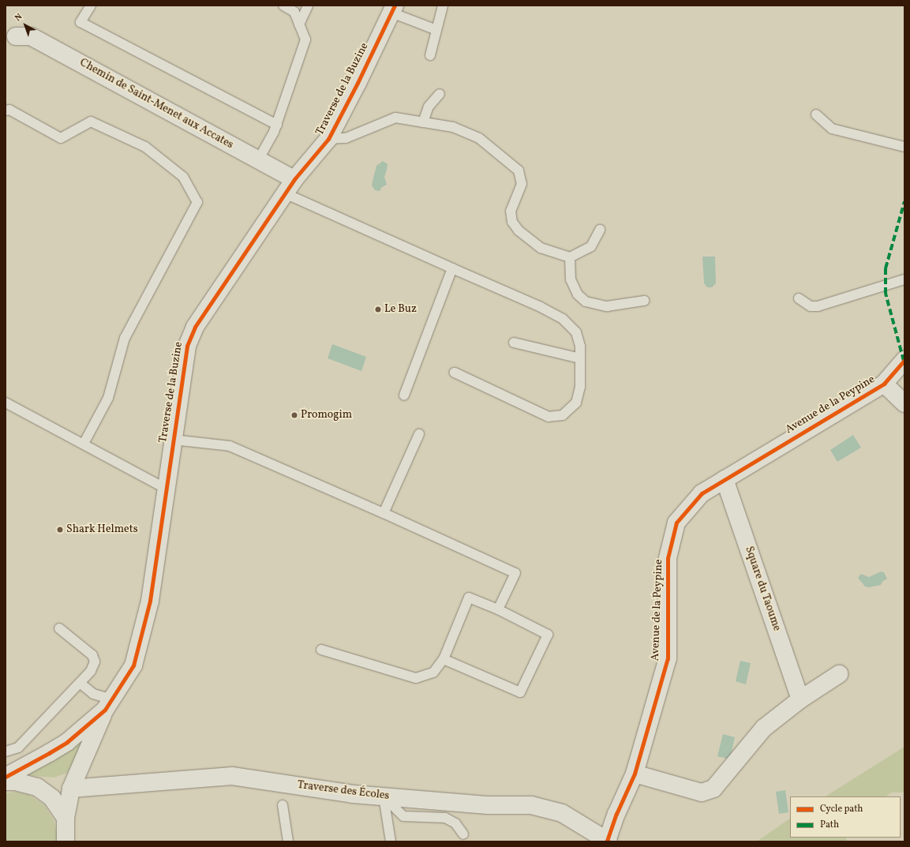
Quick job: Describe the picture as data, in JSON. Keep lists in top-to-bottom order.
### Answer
{
  "streets": {
    "street": [
      "Traverse de la Buzine",
      "Chemin de Saint-Menet aux Accates",
      "Avenue de la Peypine",
      "Square du Taoume",
      "Traverse des Écoles"
    ]
  },
  "crossings": [
    ["Traverse de la Buzine", "Chemin de Saint-Menet aux Accates"],
    ["Avenue de la Peypine", "Square du Taoume"],
    ["Avenue de la Peypine", "Traverse des Écoles"]
  ],
  "places": ["Le Buz", "Promogim", "Shark Helmets"],
  "legend": ["Cycle path", "Path"],
  "north": "top left"
}
